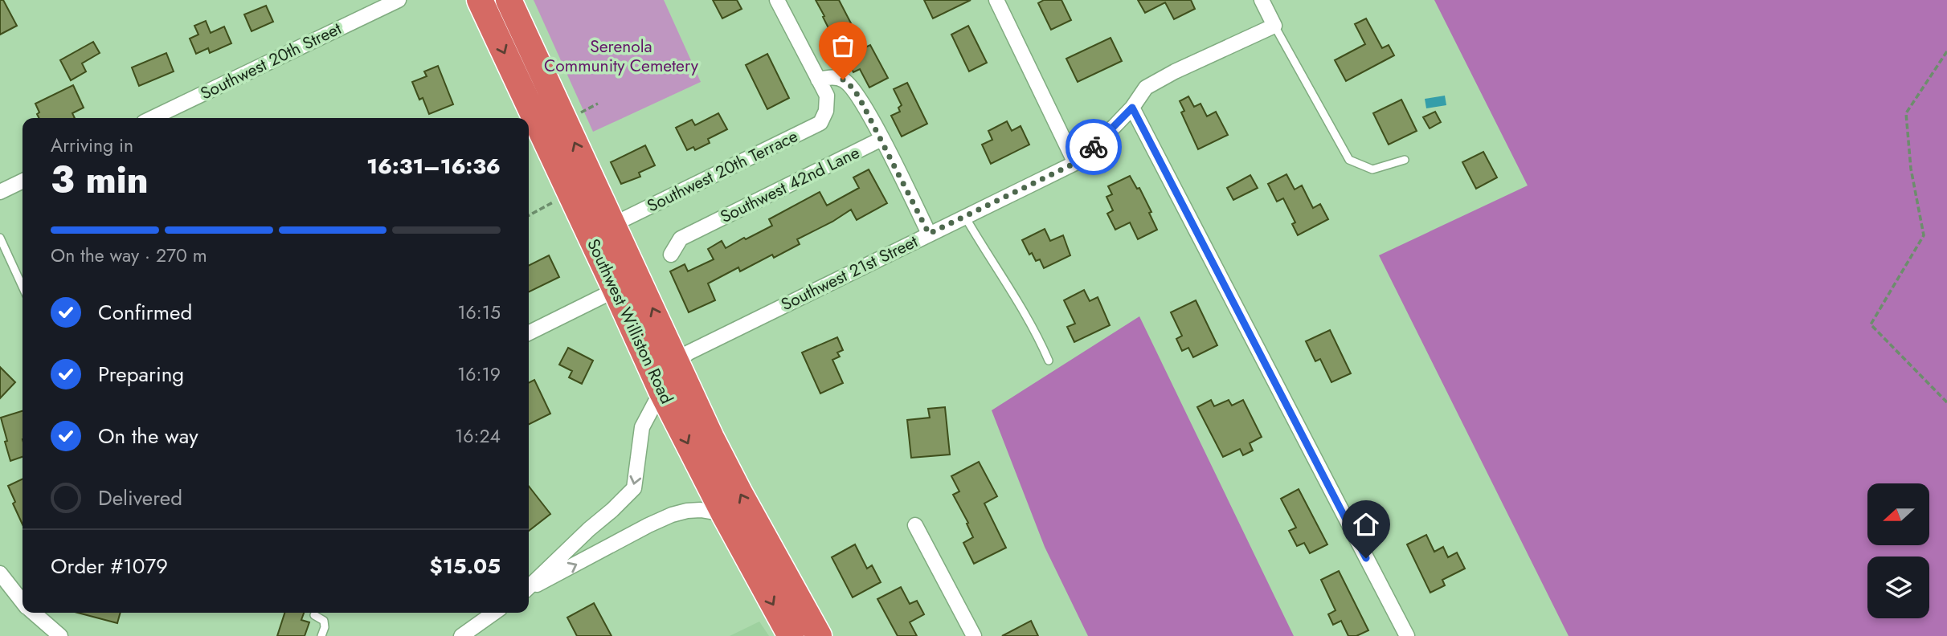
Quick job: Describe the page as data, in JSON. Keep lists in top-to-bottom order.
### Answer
{
  "streets": {
    "highway": ["Southwest Williston Road"],
    "street": [
      "Southwest 20th Street",
      "Southwest 20th Terrace",
      "Southwest 42nd Lane",
      "Southwest 21st Street"
    ]
  },
  "crossings": [
    ["Southwest 20th Terrace", "Southwest Williston Road"],
    ["Southwest 21st Street", "Southwest Williston Road"]
  ],
  "parks": ["Serenola Community Cemetery"],
  "north": "left",
  "page": {
    "heading": ["3 min", "Arriving in", "16:31–16:36"],
    "panel": ["Order #1079", "$15.05"],
    "bar": "On the way · 270 m",
    "list": [
      ["Confirmed", "16:15"],
      ["Preparing", "16:19"],
      ["On the way", "16:24"],
      "Delivered"
    ]
  }
}
